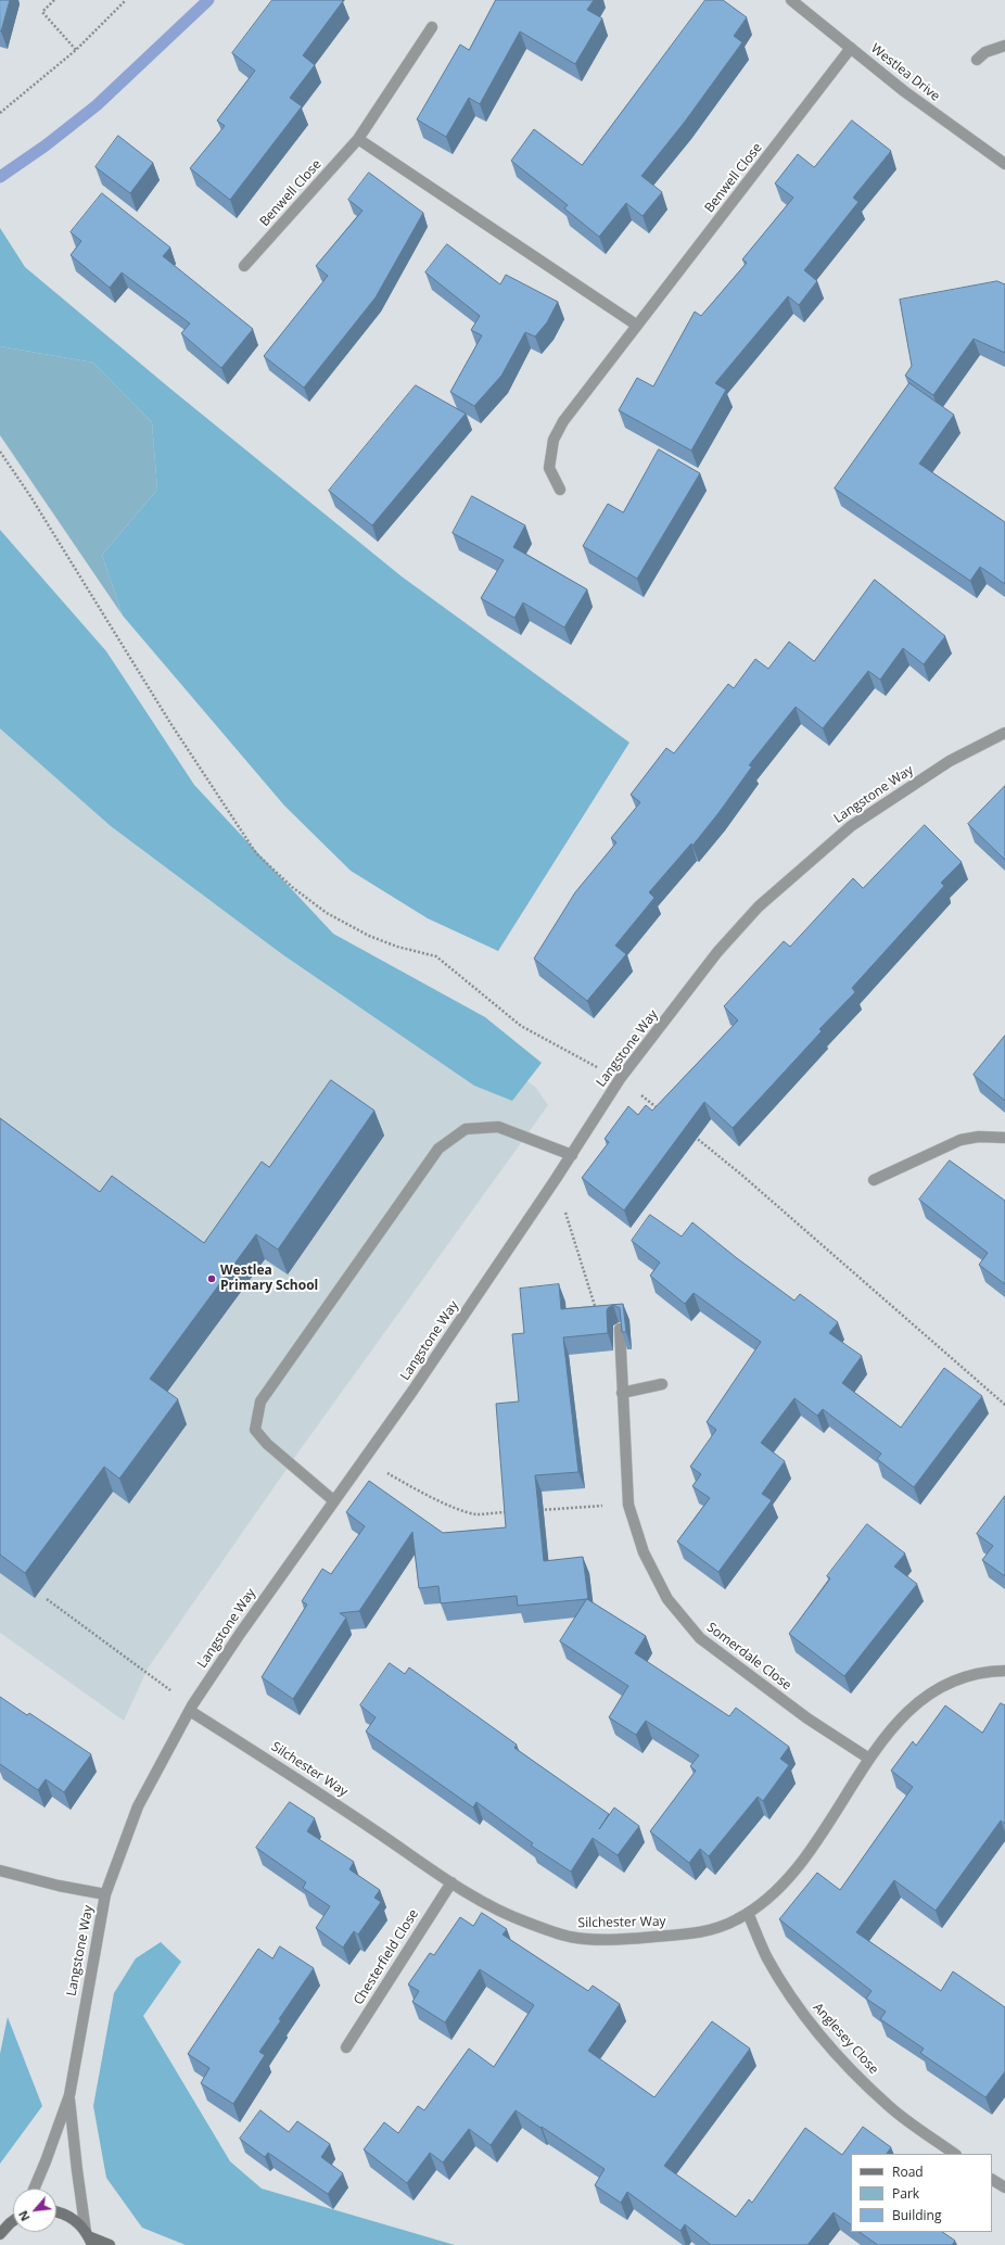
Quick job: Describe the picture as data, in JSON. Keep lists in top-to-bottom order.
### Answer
{
  "streets": {
    "street": [
      "Westlea Drive",
      "Benwell Close",
      "Langstone Way",
      "Somerdale Close",
      "Silchester Way",
      "Chesterfield Close",
      "Anglesey Close"
    ]
  },
  "crossings": [
    ["Westlea Drive", "Benwell Close"],
    ["Langstone Way", "Silchester Way"],
    ["Somerdale Close", "Silchester Way"],
    ["Silchester Way", "Chesterfield Close"],
    ["Silchester Way", "Anglesey Close"]
  ],
  "places": ["Westlea Primary School"],
  "legend": ["Road", "Park", "Building"],
  "north": "bottom left"
}
